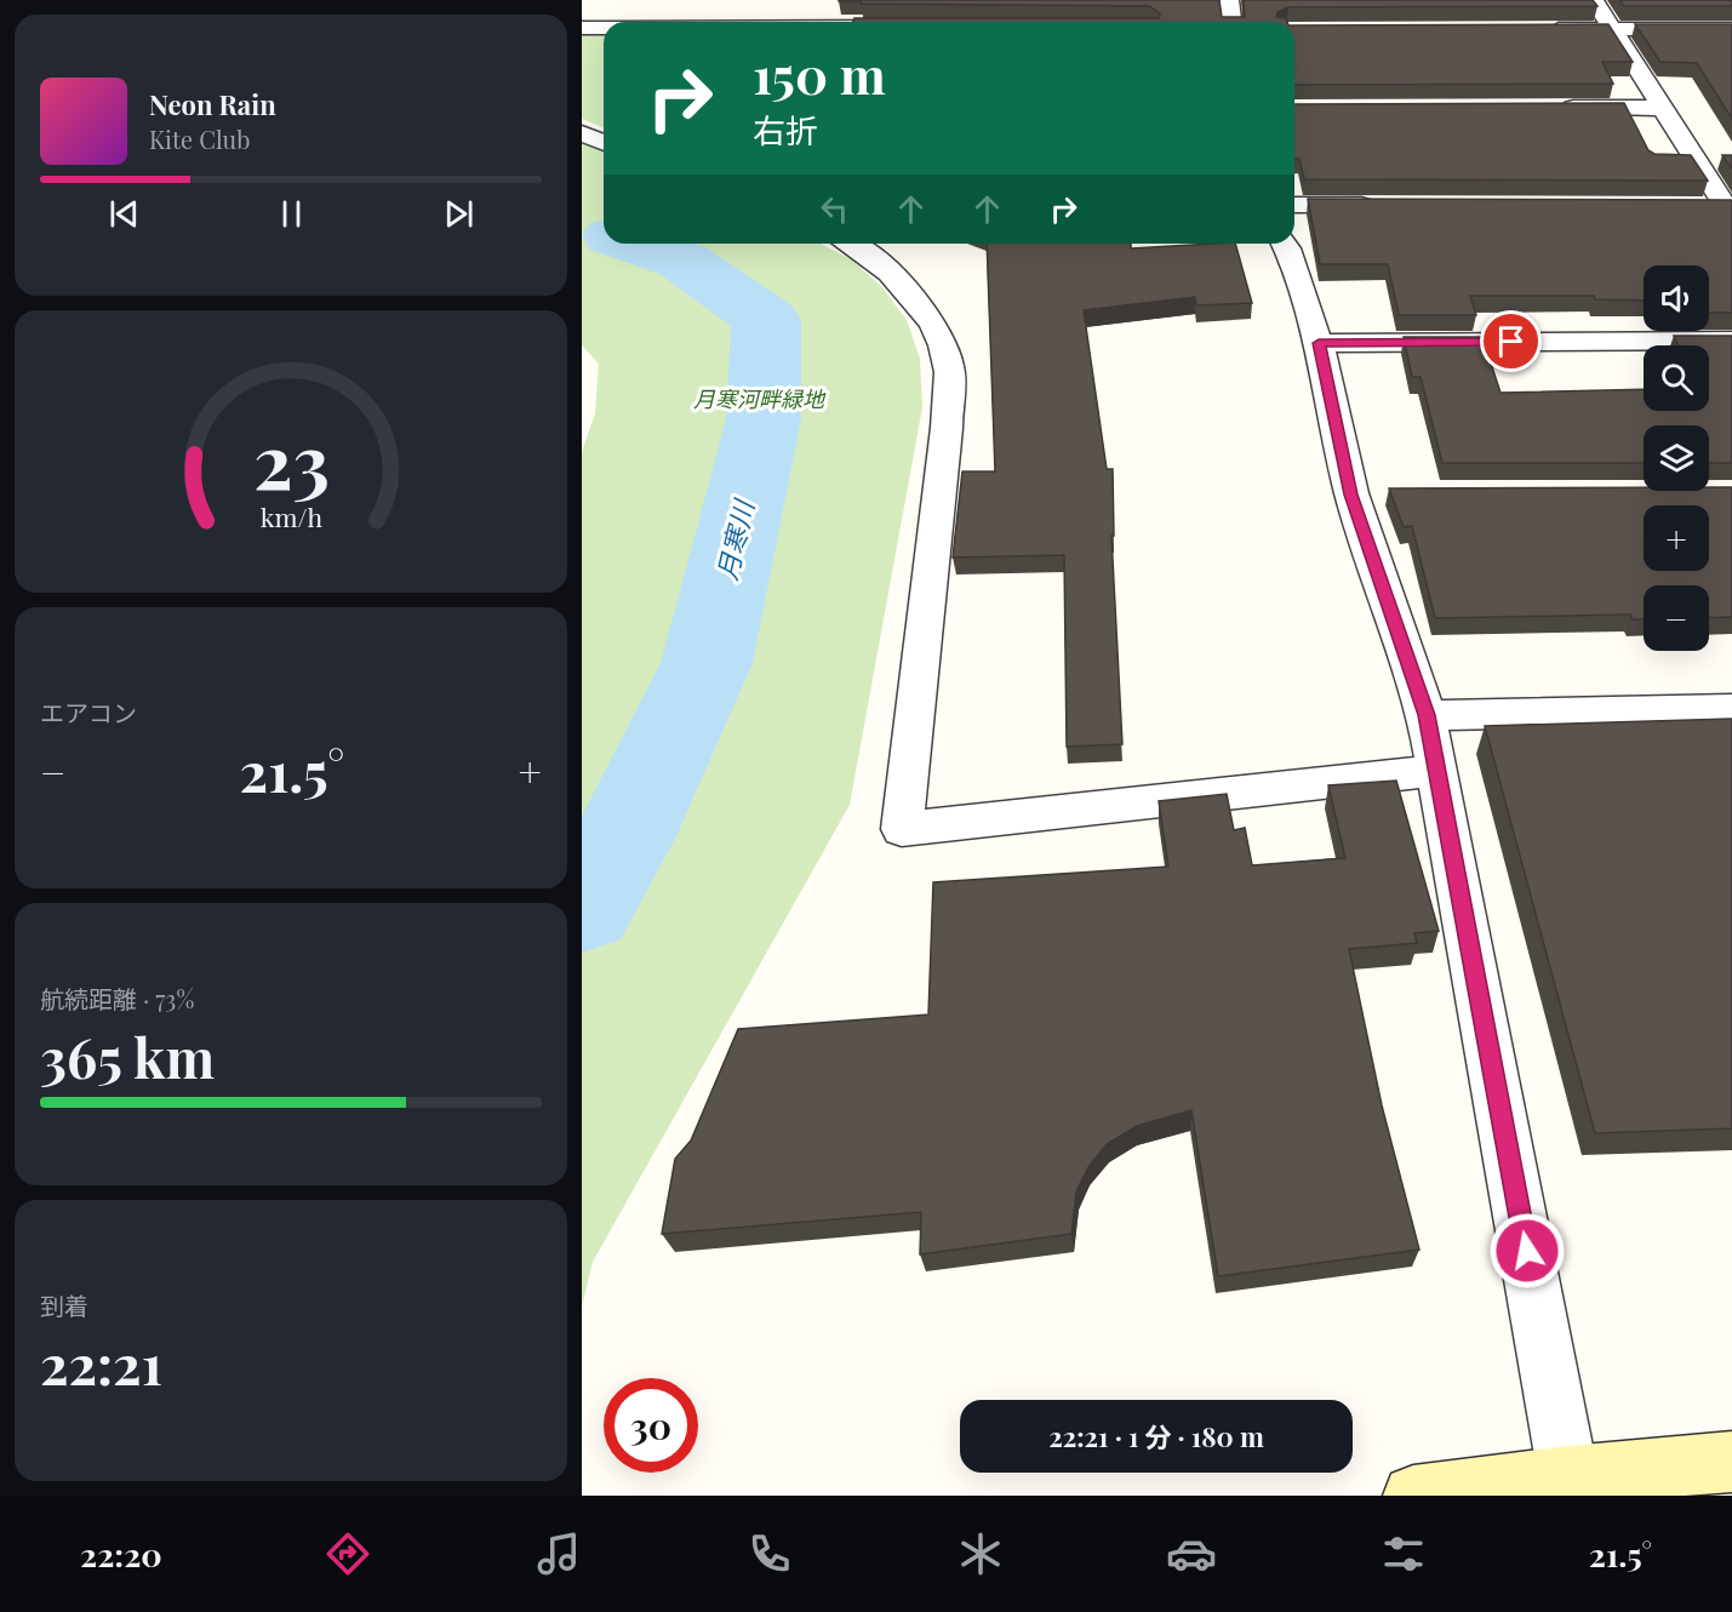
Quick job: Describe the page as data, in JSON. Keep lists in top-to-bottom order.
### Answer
{
  "water": ["月寒川"],
  "parks": ["月寒河畔緑地"],
  "page": {
    "turn": ["150 m", "右折"],
    "song": ["Neon Rain", "Kite Club"],
    "map_buttons": ["+", "−"],
    "tile": [
      "エアコン",
      ["航続距離 · 73%", "365 km"],
      ["到着", "22:21"]
    ],
    "heat": ["−", "21.5°", "+"],
    "limit": "30",
    "trip": "22:21 · 1 分 · 180 m",
    "tabs": ["22:20", "21.5°"],
    "gauge": ["23", "km/h"]
  }
}
